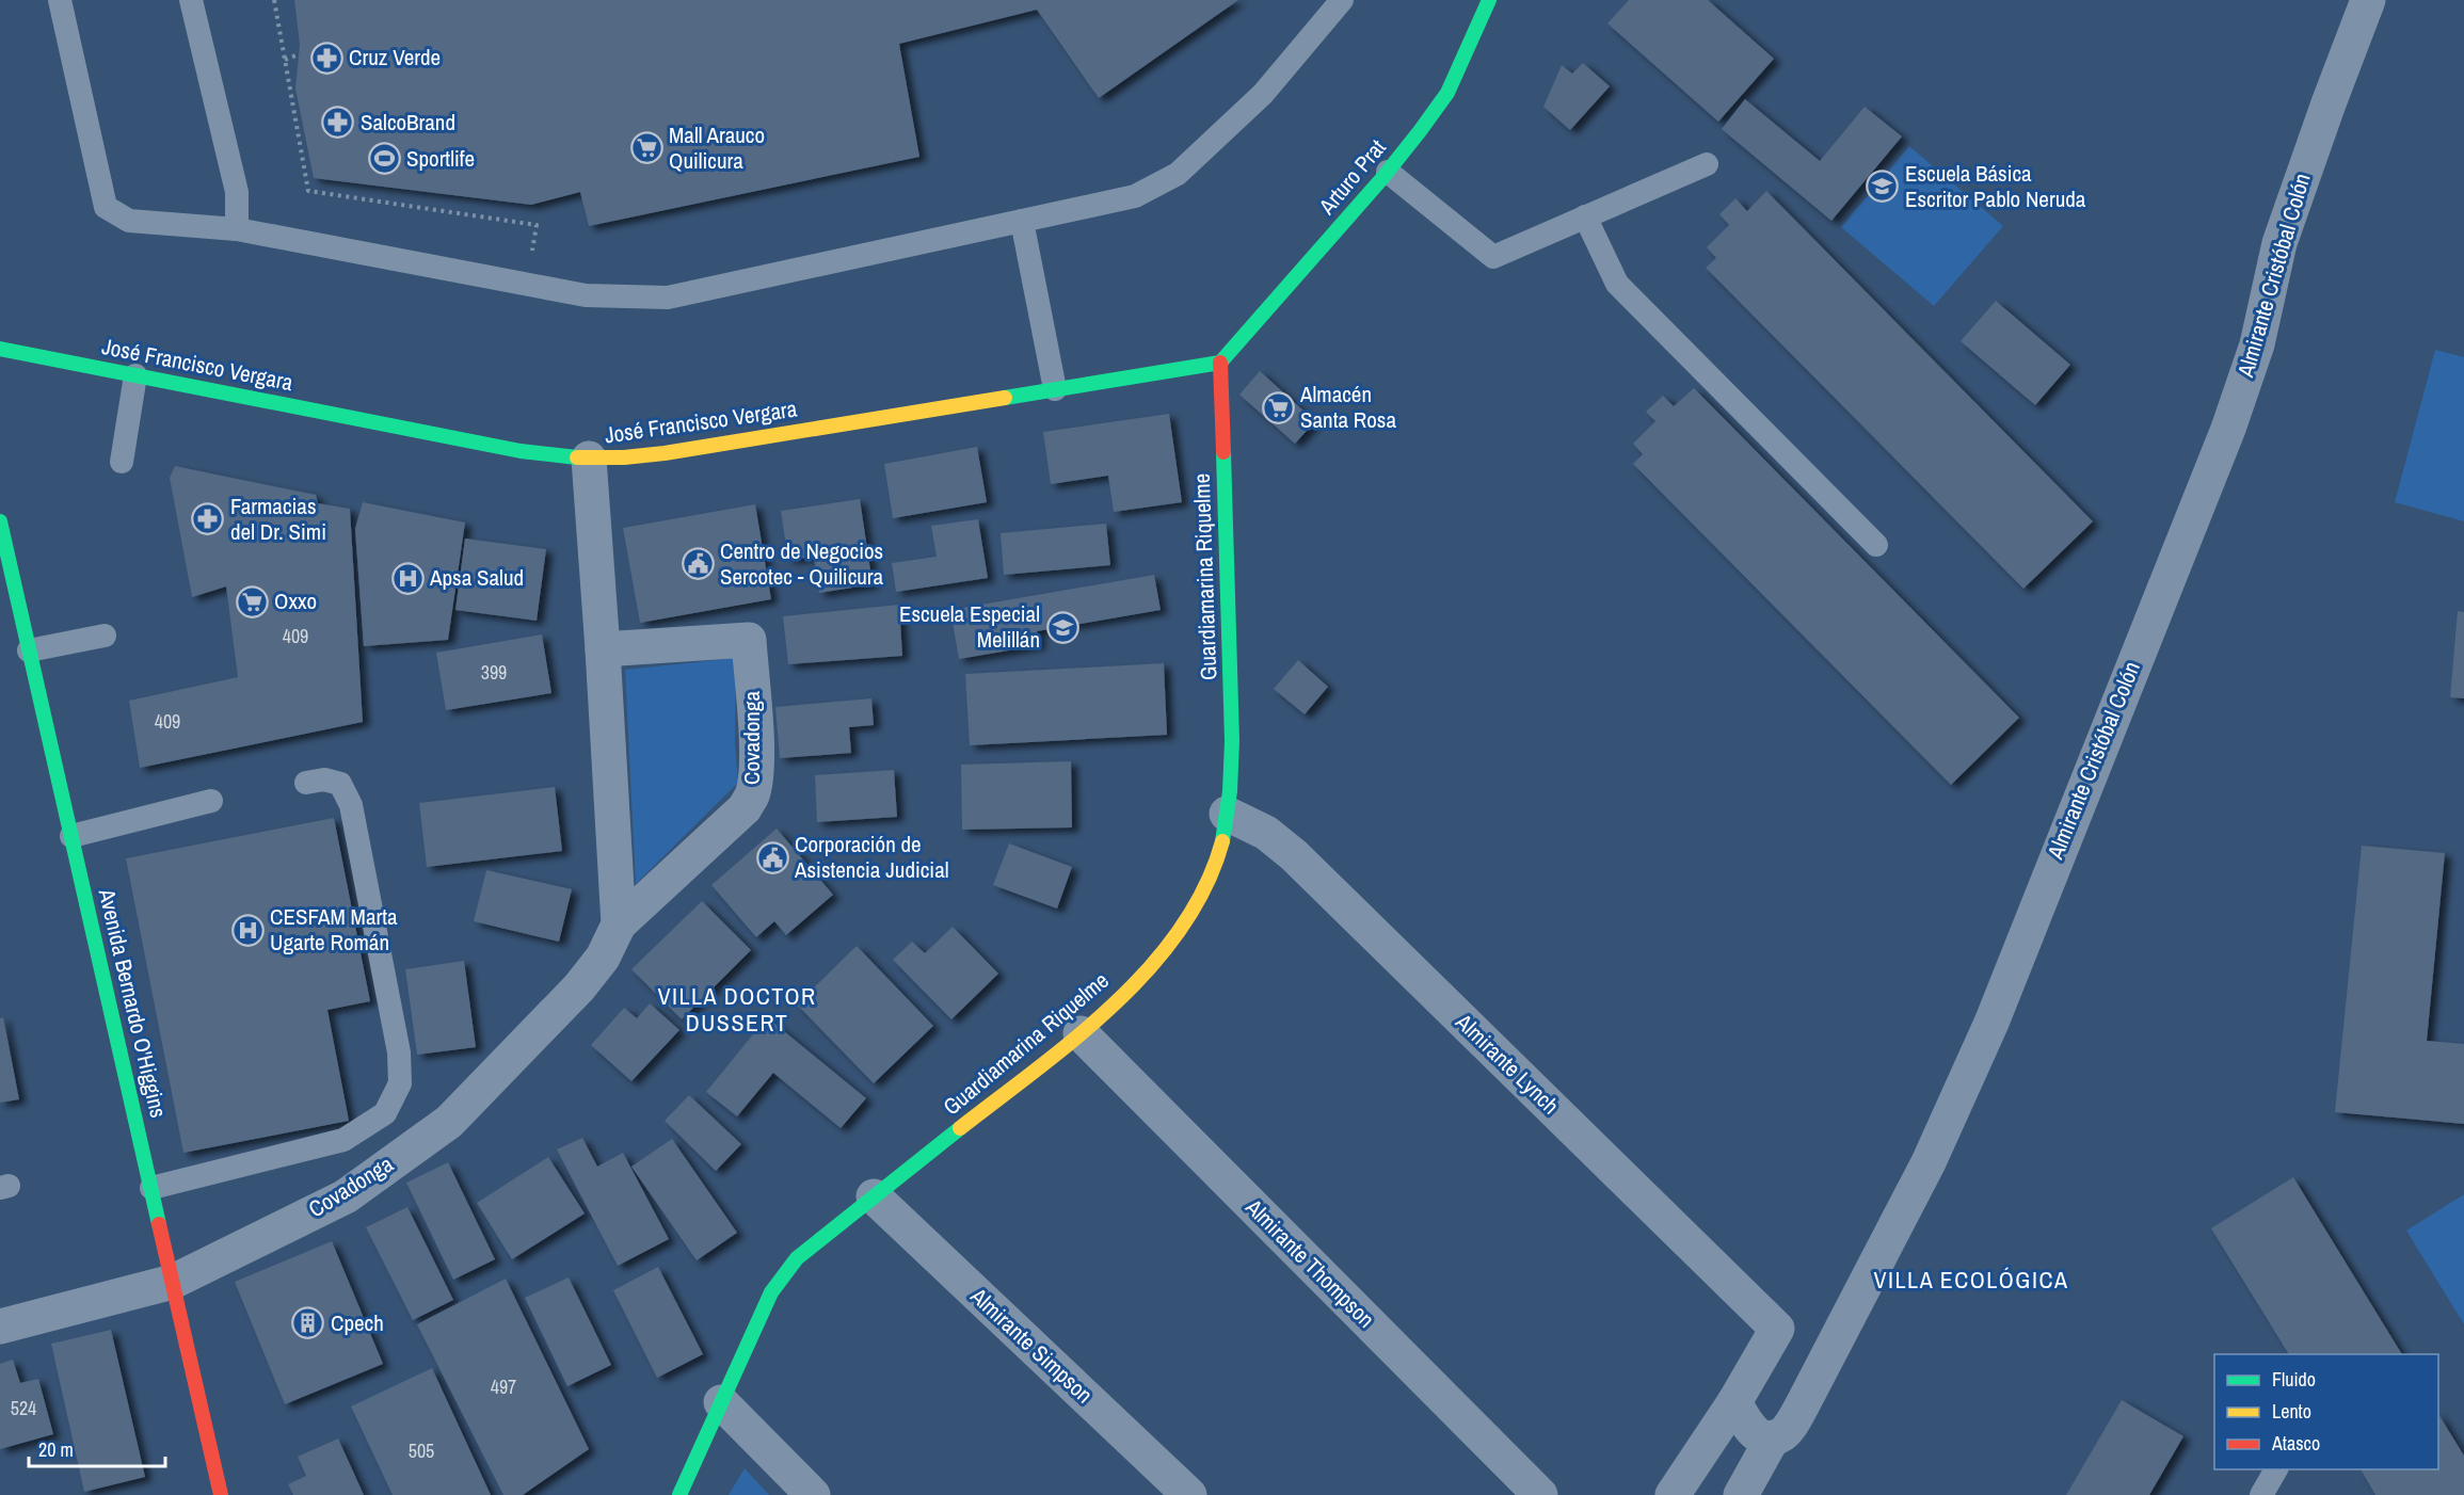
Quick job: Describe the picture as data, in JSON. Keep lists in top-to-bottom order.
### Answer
{
  "streets": {
    "street": [
      "Arturo Prat",
      "Almirante Cristóbal Colón",
      "José Francisco Vergara",
      "Guardiamarina Riquelme",
      "Covadonga",
      "Avenida Bernardo O'Higgins",
      "Almirante Lynch",
      "Almirante Thompson",
      "Almirante Simpson"
    ]
  },
  "crossings": [
    ["Arturo Prat", "José Francisco Vergara"],
    ["Arturo Prat", "Guardiamarina Riquelme"],
    ["José Francisco Vergara", "Guardiamarina Riquelme"],
    ["José Francisco Vergara", "Covadonga"],
    ["Guardiamarina Riquelme", "Almirante Lynch"],
    ["Guardiamarina Riquelme", "Almirante Thompson"],
    ["Guardiamarina Riquelme", "Almirante Simpson"],
    ["Covadonga", "Avenida Bernardo O'Higgins"]
  ],
  "districts": ["VILLA DOCTOR DUSSERT", "VILLA ECOLÓGICA"],
  "places": {
    "pharmacy": ["Cruz Verde", "SalcoBrand", "Farmacias del Dr. Simi"],
    "supermarket": ["Mall Arauco Quilicura", "Almacén Santa Rosa", "Oxxo"],
    "sports": ["Sportlife"],
    "school or university": ["Escuela Básica Escritor Pablo Neruda", "Escuela Especial Melillán"],
    "public building": ["Centro de Negocios Sercotec - Quilicura", "Corporación de Asistencia Judicial"],
    "hospital": ["Apsa Salud", "CESFAM Marta Ugarte Román"],
    "building": ["Cpech"]
  },
  "house_numbers": [
    "409",
    "399",
    "409",
    "497",
    "524",
    "505"
  ],
  "legend": ["Fluido", "Lento", "Atasco"],
  "scale_bar": "20 m"
}
